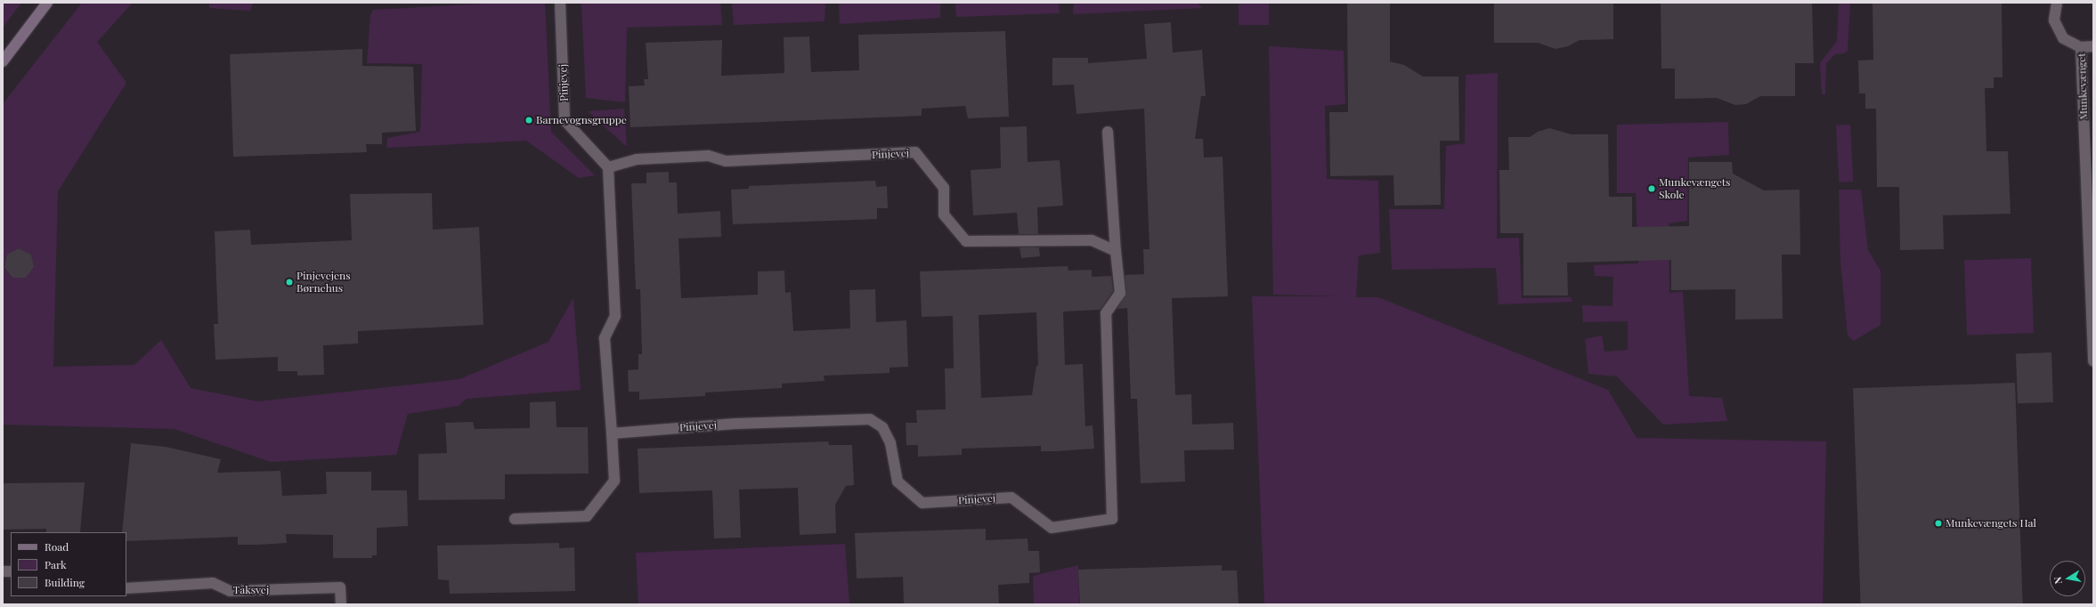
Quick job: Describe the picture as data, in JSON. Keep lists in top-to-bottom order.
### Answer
{
  "streets": {
    "street": ["Pinjevej", "Munkevænget", "Taksvej"]
  },
  "places": [
    "Barnevognsgruppe",
    "Munkevængets Skole",
    "Pinjevejens Børnehus",
    "Munkevængets Hal"
  ],
  "legend": ["Road", "Park", "Building"],
  "north": "left"
}
